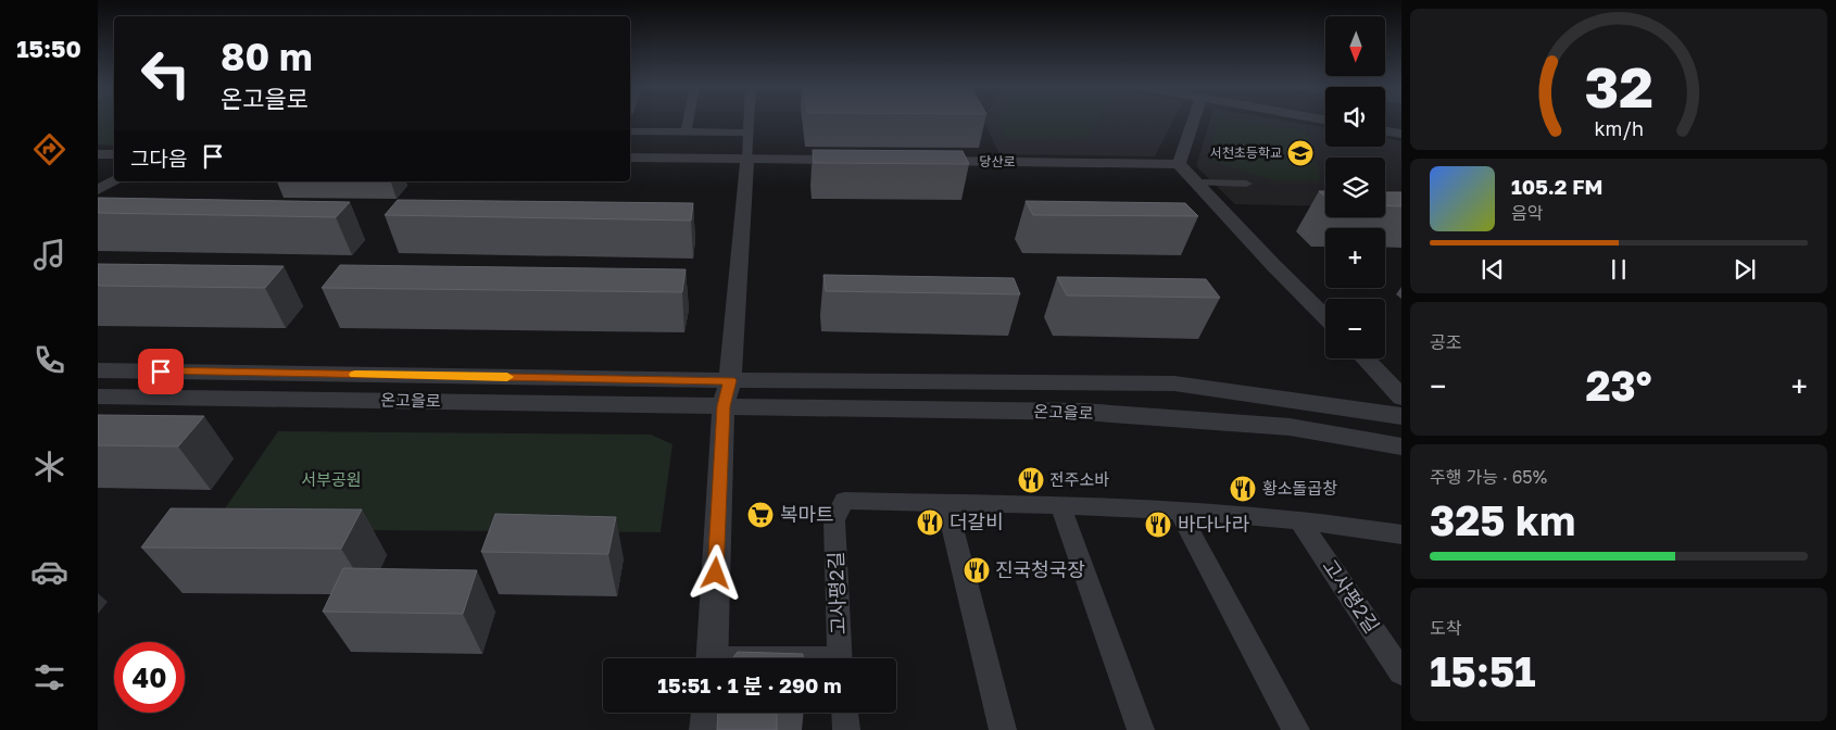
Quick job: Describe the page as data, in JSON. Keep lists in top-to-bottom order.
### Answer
{
  "streets": {
    "street": ["당산로", "온고을로", "고사평2길"]
  },
  "parks": ["서부공원"],
  "places": {
    "school or university": ["서천초등학교"],
    "restaurant": [
      "전주소바",
      "황소돌곱창",
      "더갈비",
      "바다나라",
      "진국청국장"
    ],
    "supermarket": ["복마트"]
  },
  "north": "bottom",
  "page": {
    "tabs": "15:50",
    "map_buttons": ["+", "−"],
    "turn": ["80 m", "온고을로"],
    "then": "그다음",
    "song": ["105.2 FM", "음악"],
    "tile": [
      "공조",
      ["주행 가능 · 65%", "325 km"],
      ["도착", "15:51"]
    ],
    "heat": ["−", "23°", "+"],
    "limit": "40",
    "trip": "15:51 · 1 분 · 290 m",
    "gauge": ["32", "km/h"]
  }
}
